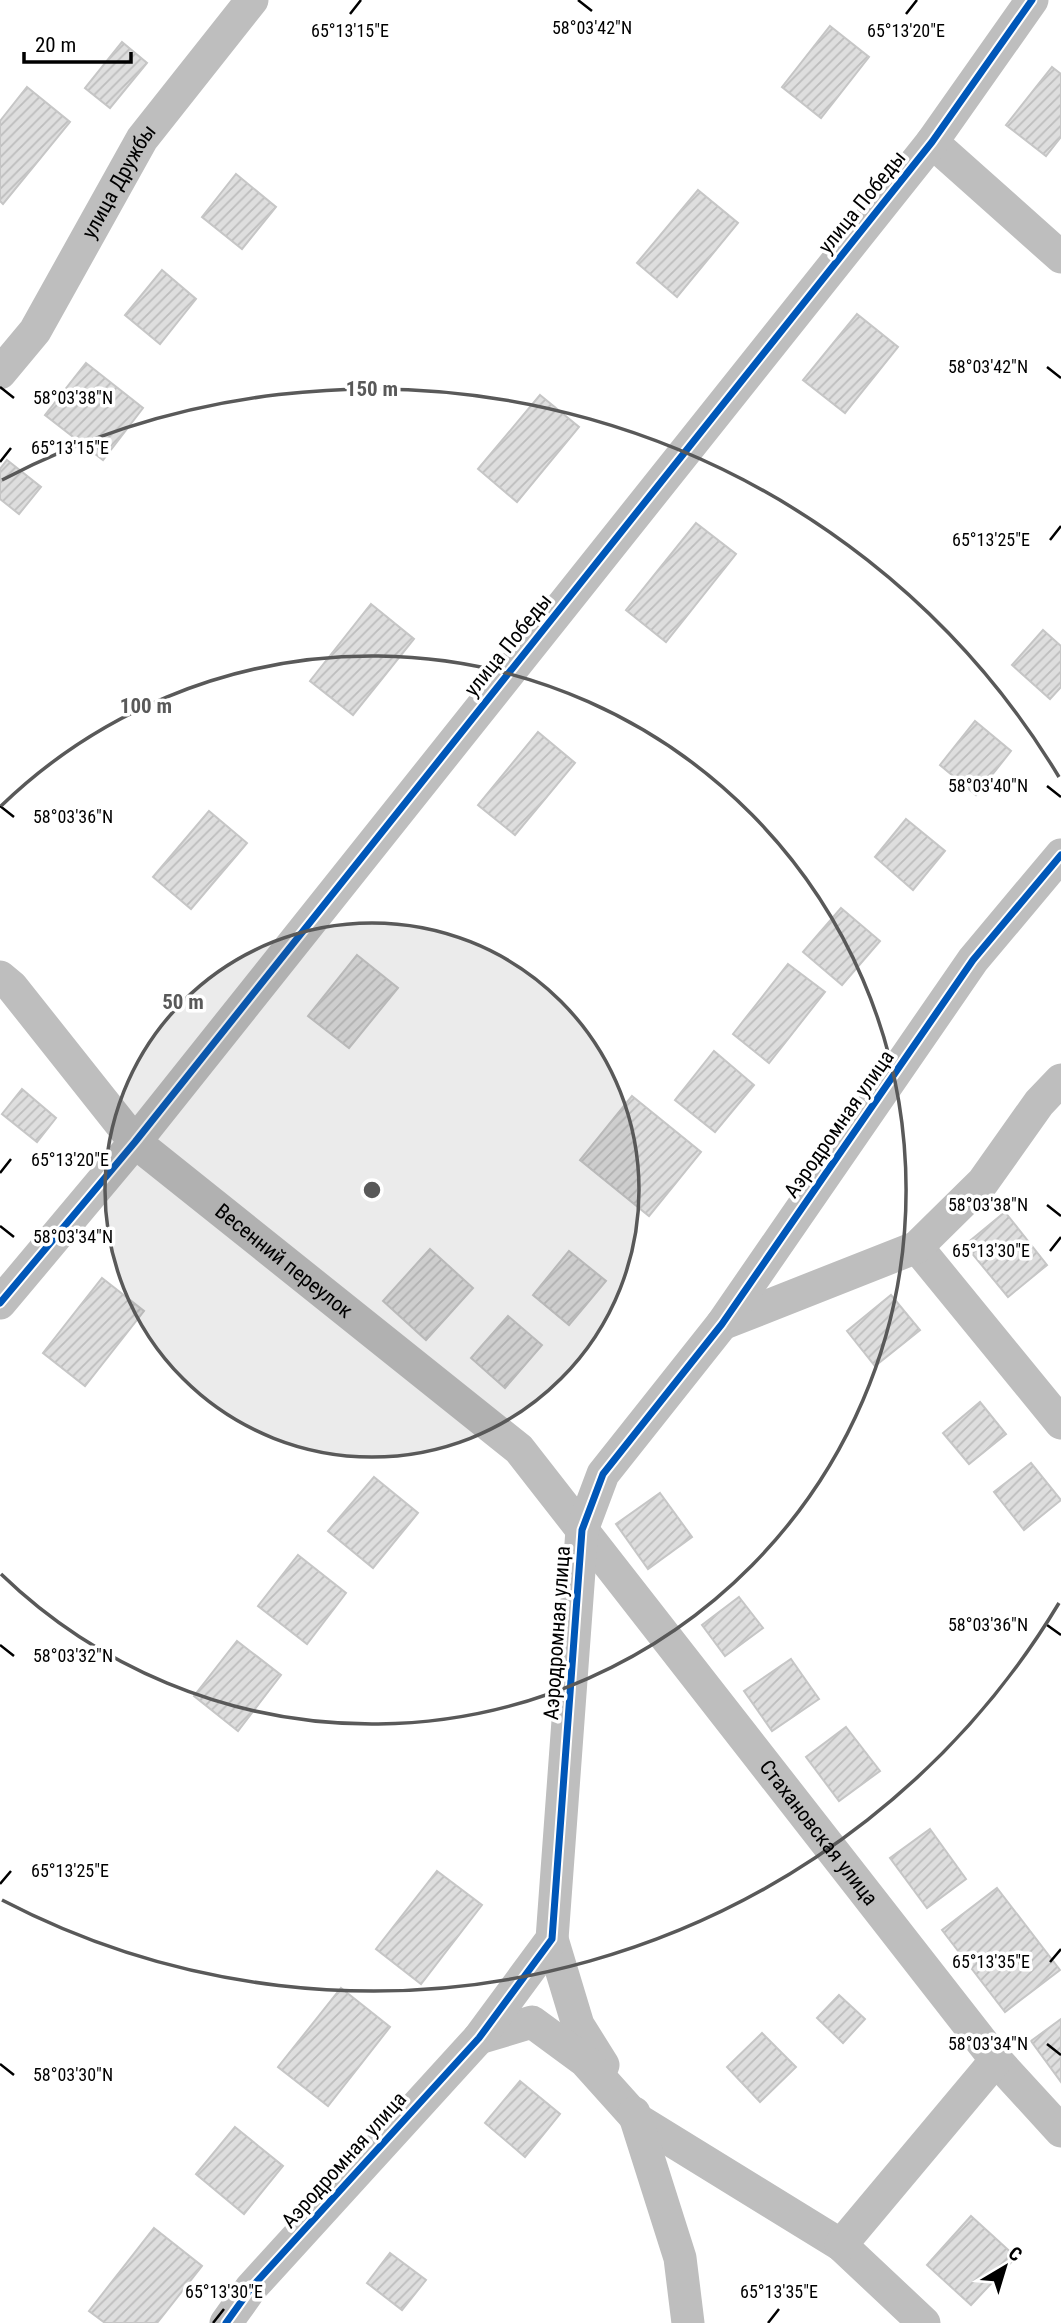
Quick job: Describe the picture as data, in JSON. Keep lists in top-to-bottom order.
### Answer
{
  "streets": {
    "street": [
      "улица Дружбы",
      "улица Победы",
      "Аэродромная улица",
      "Весенний переулок",
      "Стахановская улица"
    ]
  },
  "crossings": [
    ["улица Победы", "Весенний переулок"],
    ["Аэродромная улица", "Весенний переулок"],
    ["Аэродромная улица", "Стахановская улица"],
    ["Весенний переулок", "Стахановская улица"]
  ],
  "scale_bar": "20 m",
  "north": "top right",
  "coordinates": [
    "58°03'42\"N",
    "65°13'15\"E",
    "65°13'20\"E",
    "58°03'38\"N",
    "65°13'25\"E",
    "58°03'40\"N",
    "58°03'36\"N",
    "58°03'34\"N",
    "65°13'30\"E",
    "58°03'32\"N",
    "65°13'35\"E",
    "58°03'30\"N"
  ],
  "rings": ["150 m", "100 m", "50 m"]
}
